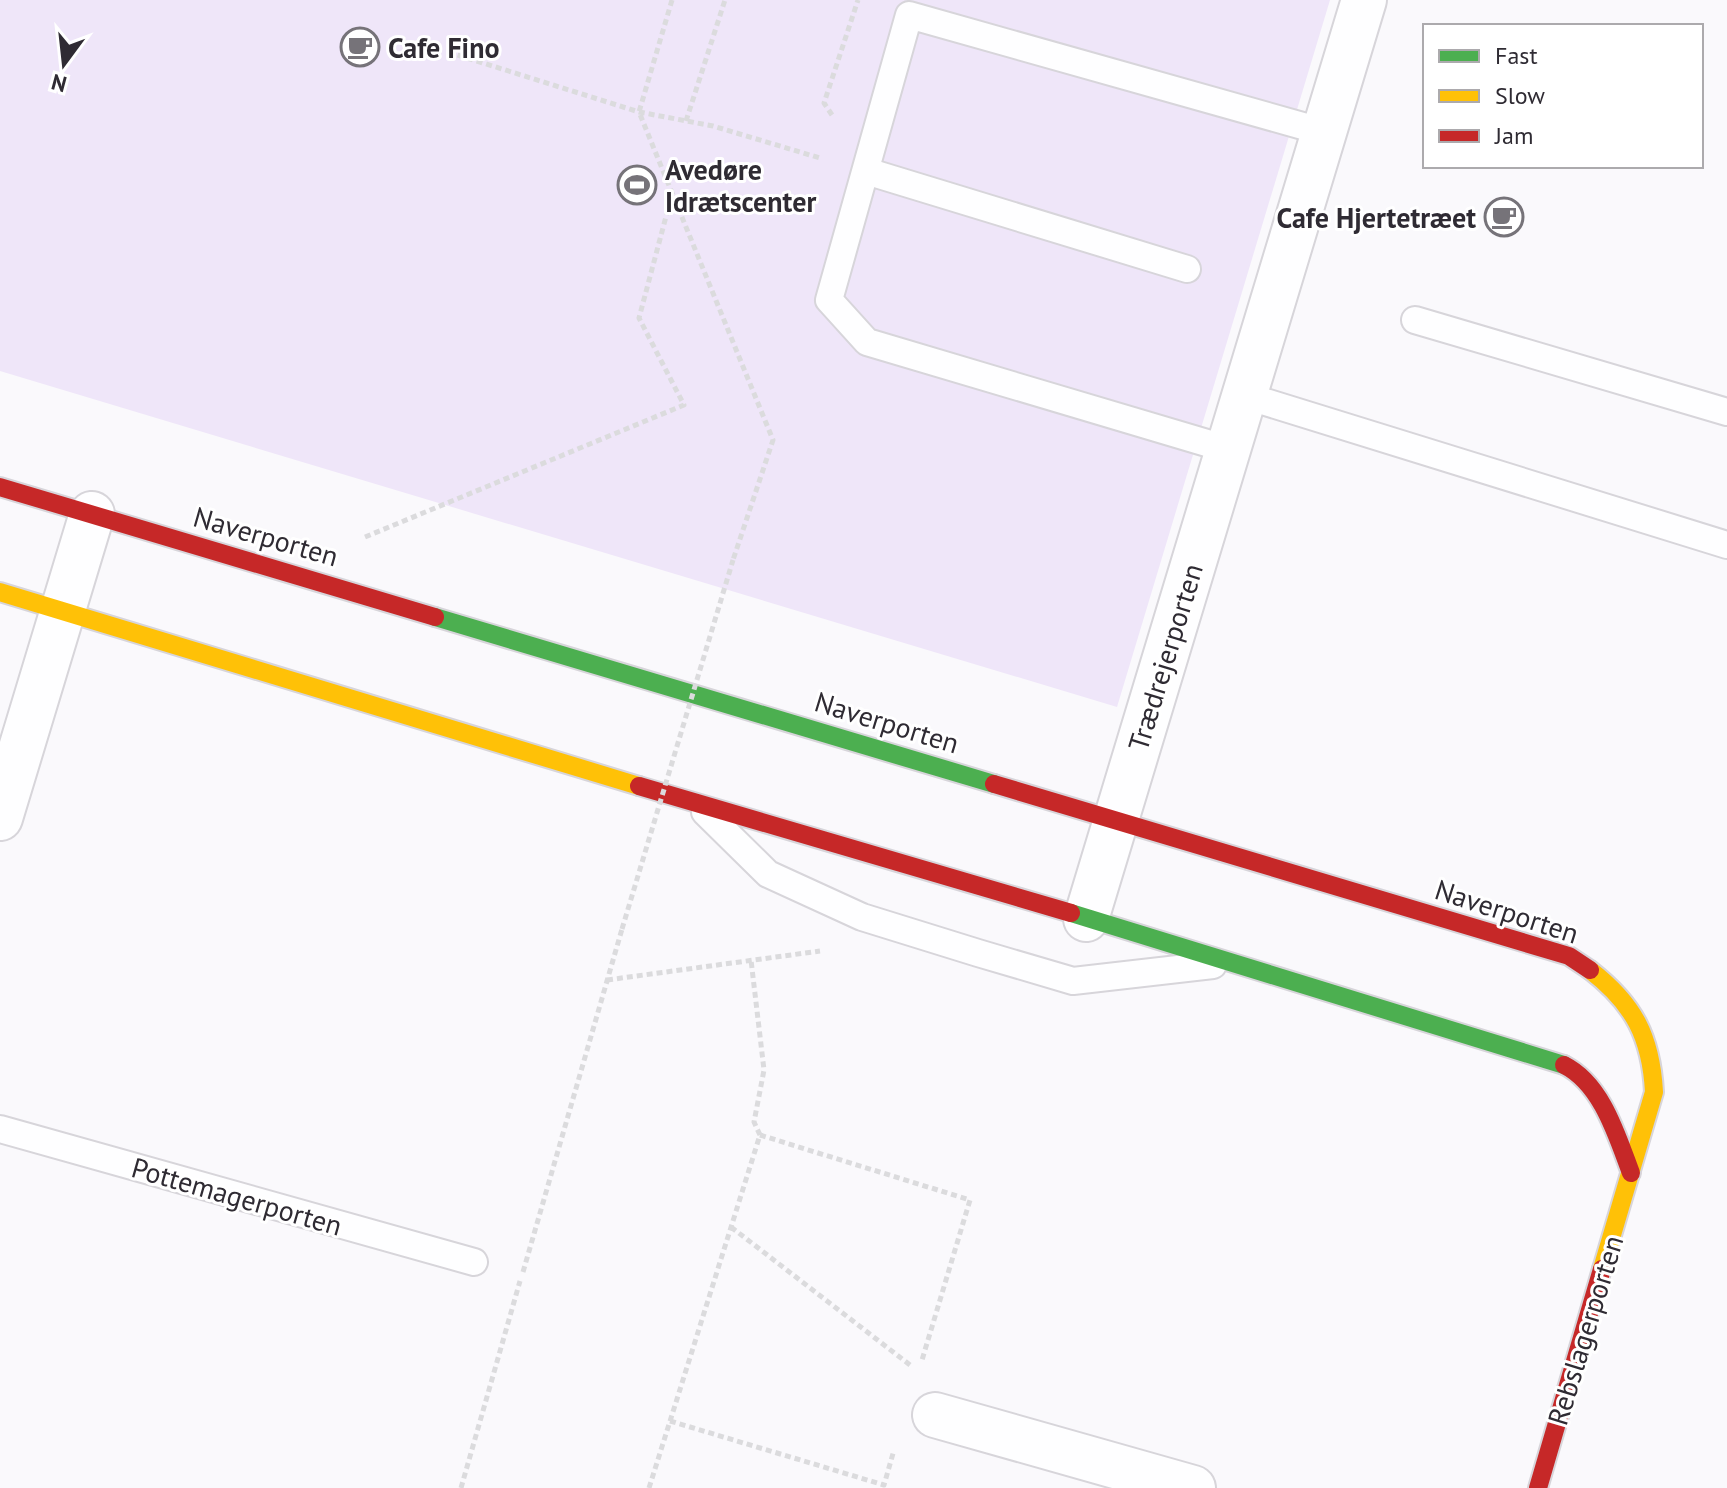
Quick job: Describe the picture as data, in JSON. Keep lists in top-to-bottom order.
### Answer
{
  "streets": {
    "street": ["Naverporten", "Trædrejerporten", "Rebslagerporten"],
    "lane": ["Pottemagerporten"]
  },
  "crossings": [
    ["Naverporten", "Trædrejerporten"],
    ["Naverporten", "Rebslagerporten"]
  ],
  "places": {
    "cafe": ["Cafe Fino", "Cafe Hjertetræet"],
    "sports": ["Avedøre Idrætscenter"]
  },
  "legend": ["Fast", "Slow", "Jam"],
  "north": "bottom"
}
